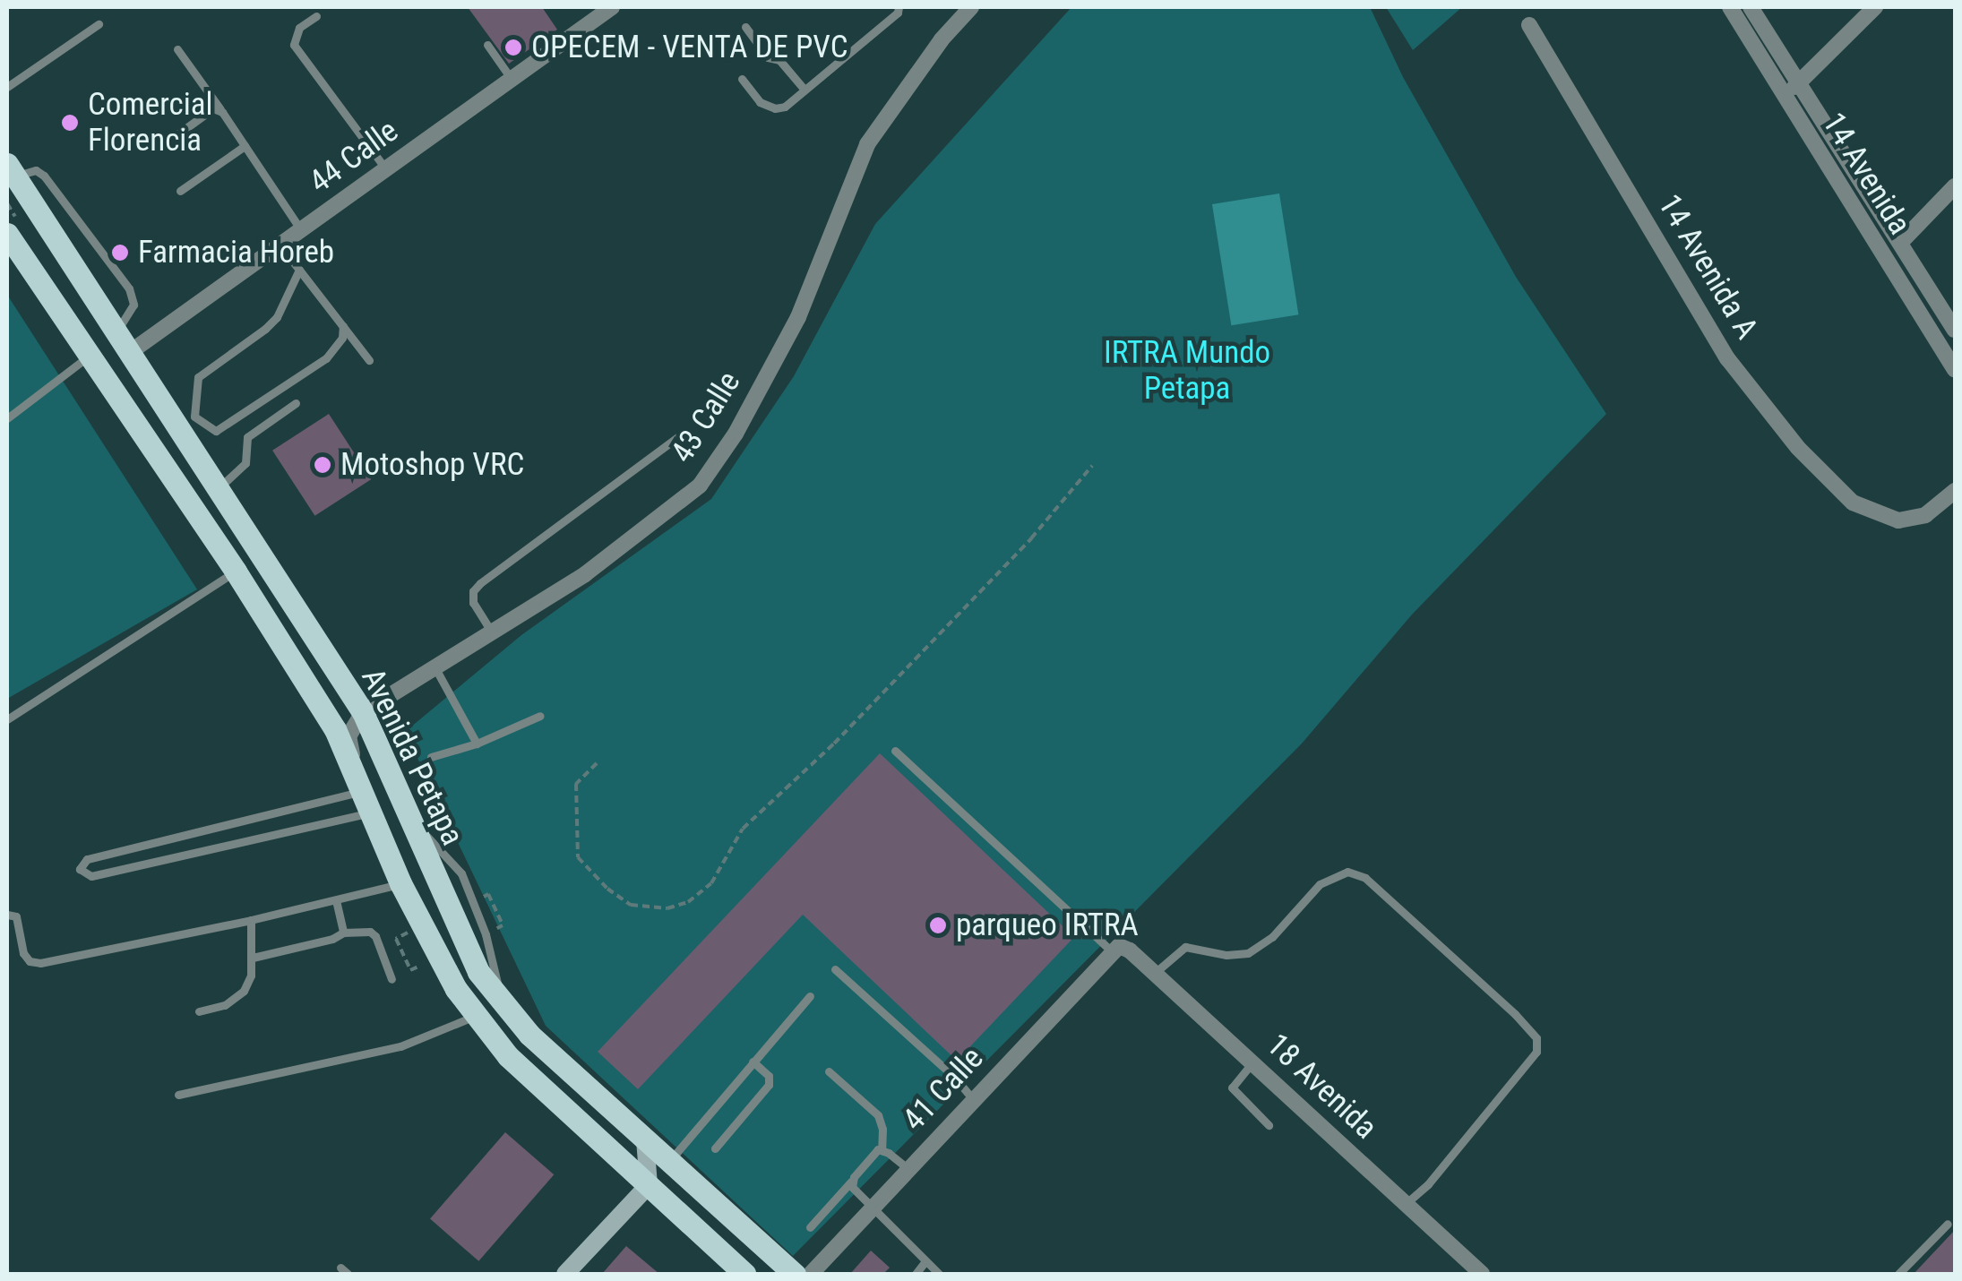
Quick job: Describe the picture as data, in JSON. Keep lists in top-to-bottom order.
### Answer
{
  "streets": {
    "main road": ["Avenida Petapa"],
    "street": [
      "44 Calle",
      "14 Avenida",
      "14 Avenida A",
      "43 Calle",
      "18 Avenida",
      "41 Calle"
    ]
  },
  "crossings": [
    ["44 Calle", "Avenida Petapa"],
    ["43 Calle", "Avenida Petapa"],
    ["18 Avenida", "41 Calle"]
  ],
  "parks": ["IRTRA Mundo Petapa"],
  "places": [
    "OPECEM - VENTA DE PVC",
    "Comercial Florencia",
    "Farmacia Horeb",
    "Motoshop VRC",
    "parqueo IRTRA"
  ]
}
